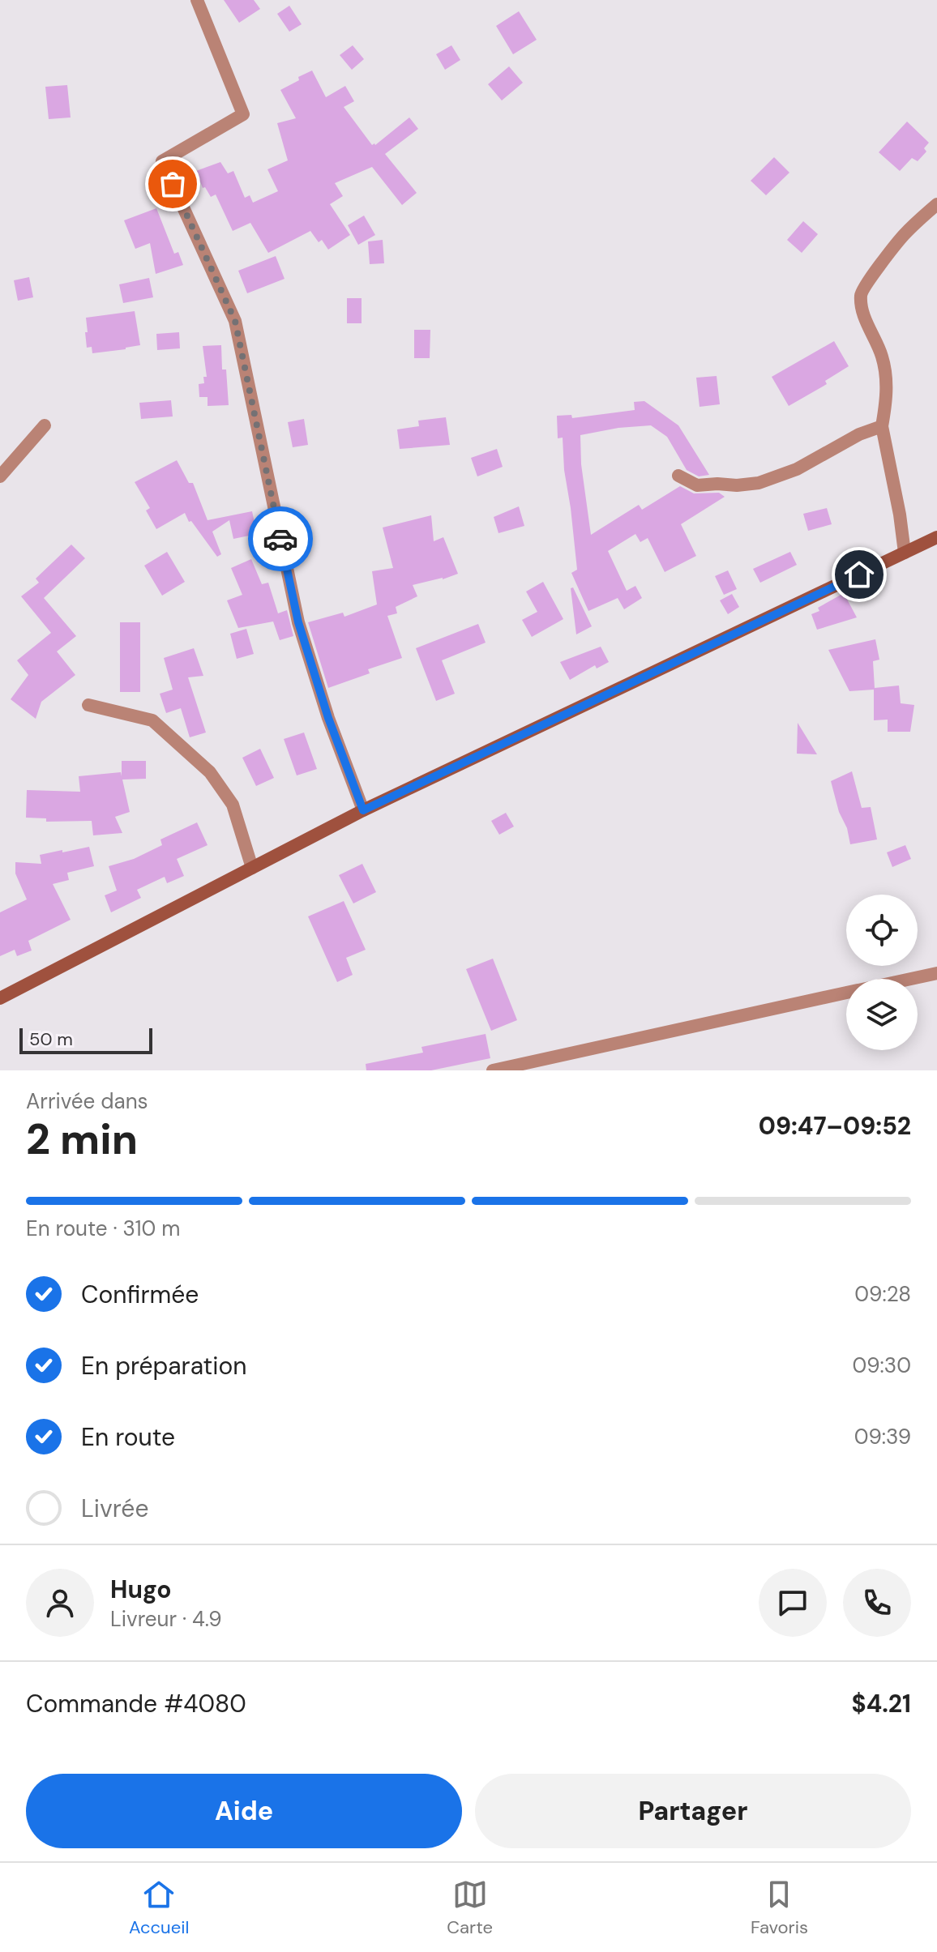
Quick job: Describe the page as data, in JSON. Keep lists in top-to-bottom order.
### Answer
{
  "scale_bar": "50 m",
  "page": {
    "scale": "50 m",
    "heading": ["2 min", "Arrivée dans", "09:47–09:52"],
    "panel": [
      "Hugo",
      "Livreur · 4.9",
      "Commande #4080",
      "$4.21"
    ],
    "bar": "En route · 310 m",
    "list": [
      ["Confirmée", "09:28"],
      ["En préparation", "09:30"],
      ["En route", "09:39"],
      "Livrée"
    ],
    "buttons": ["Aide", "Partager"],
    "tabs": ["Accueil", "Carte", "Favoris"]
  }
}
